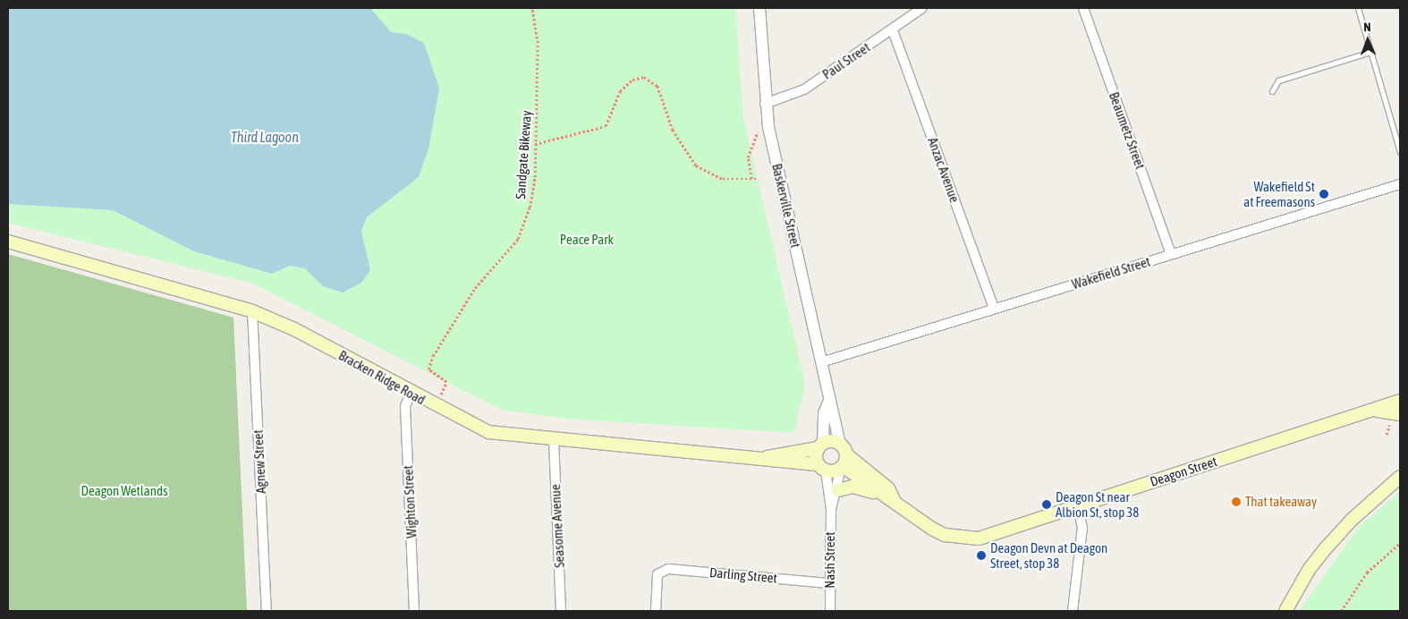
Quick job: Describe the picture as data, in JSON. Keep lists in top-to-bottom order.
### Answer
{
  "streets": {
    "main road": ["Bracken Ridge Road", "Deagon Street"],
    "street": [
      "Paul Street",
      "Beaumetz Street",
      "Anzac Avenue",
      "Baskerville Street",
      "Wakefield Street",
      "Agnew Street",
      "Wighton Street",
      "Seasome Avenue",
      "Nash Street",
      "Darling Street"
    ],
    "path": ["Sandgate Bikeway"]
  },
  "crossings": [
    ["Paul Street", "Anzac Avenue"],
    ["Paul Street", "Baskerville Street"],
    ["Beaumetz Street", "Wakefield Street"],
    ["Anzac Avenue", "Wakefield Street"],
    ["Baskerville Street", "Wakefield Street"],
    ["Baskerville Street", "Bracken Ridge Road"],
    ["Bracken Ridge Road", "Agnew Street"],
    ["Bracken Ridge Road", "Deagon Street"],
    ["Bracken Ridge Road", "Wighton Street"],
    ["Bracken Ridge Road", "Seasome Avenue"],
    ["Bracken Ridge Road", "Nash Street"],
    ["Deagon Street", "Nash Street"],
    ["Nash Street", "Darling Street"]
  ],
  "water": ["Third Lagoon"],
  "parks": ["Peace Park", "Deagon Wetlands"],
  "places": [
    "Wakefield St at Freemasons",
    "That takeaway",
    "Deagon St near Albion St, stop 38",
    "Deagon Devn at Deagon Street, stop 38"
  ],
  "north": "top"
}
